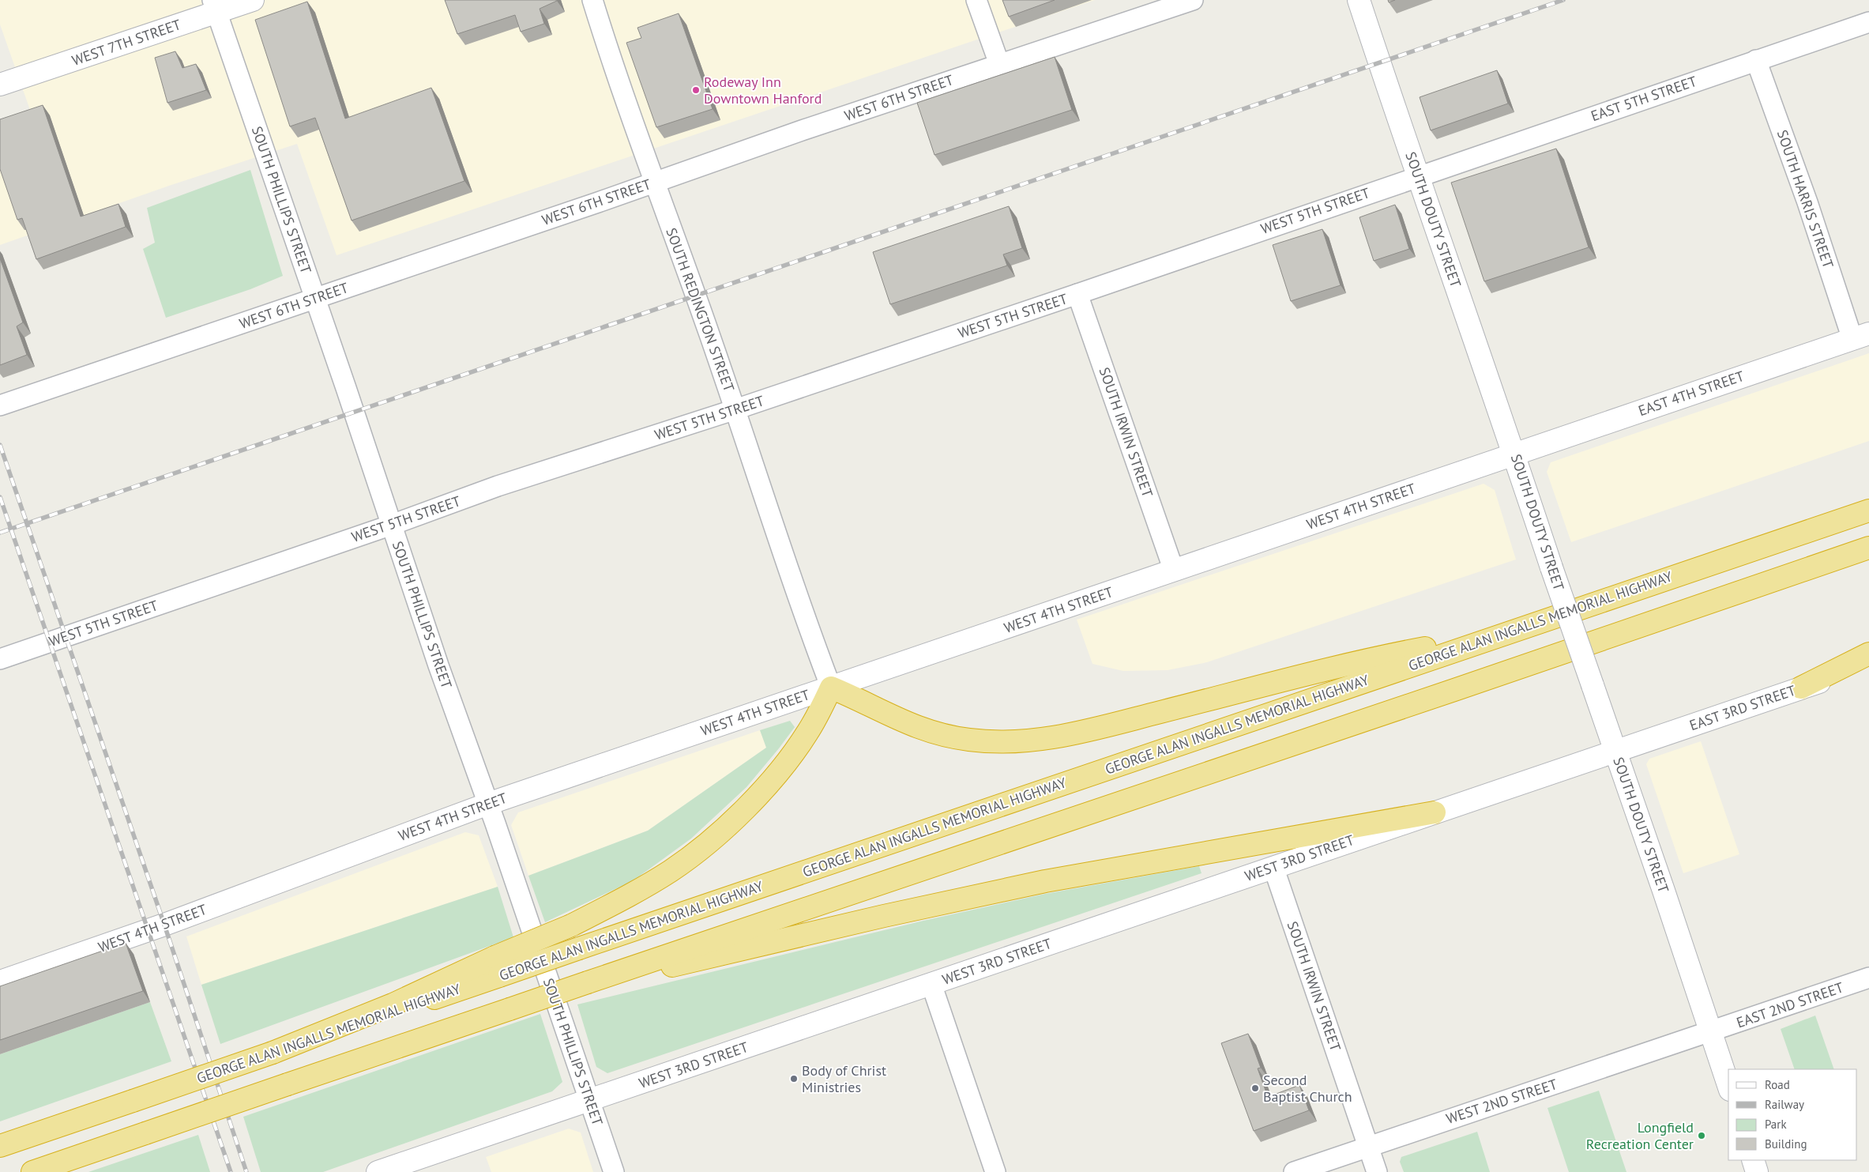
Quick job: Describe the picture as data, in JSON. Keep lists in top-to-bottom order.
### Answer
{
  "streets": {
    "highway": ["GEORGE ALAN INGALLS MEMORIAL HIGHWAY"],
    "main road": [
      "WEST 7TH STREET",
      "SOUTH DOUTY STREET",
      "EAST 4TH STREET",
      "WEST 4TH STREET",
      "EAST 3RD STREET",
      "WEST 3RD STREET"
    ],
    "street": [
      "WEST 6TH STREET",
      "EAST 5TH STREET",
      "SOUTH HARRIS STREET",
      "SOUTH PHILLIPS STREET",
      "WEST 5TH STREET",
      "SOUTH REDINGTON STREET",
      "SOUTH IRWIN STREET",
      "EAST 2ND STREET",
      "WEST 2ND STREET"
    ]
  },
  "crossings": [
    ["WEST 7TH STREET", "SOUTH PHILLIPS STREET"],
    ["WEST 6TH STREET", "SOUTH PHILLIPS STREET"],
    ["WEST 6TH STREET", "SOUTH REDINGTON STREET"],
    ["EAST 5TH STREET", "SOUTH HARRIS STREET"],
    ["EAST 5TH STREET", "WEST 5TH STREET"],
    ["EAST 5TH STREET", "SOUTH DOUTY STREET"],
    ["SOUTH HARRIS STREET", "EAST 4TH STREET"],
    ["SOUTH PHILLIPS STREET", "WEST 5TH STREET"],
    ["SOUTH PHILLIPS STREET", "WEST 4TH STREET"],
    ["SOUTH PHILLIPS STREET", "WEST 3RD STREET"],
    ["WEST 5TH STREET", "SOUTH DOUTY STREET"],
    ["WEST 5TH STREET", "SOUTH REDINGTON STREET"],
    ["WEST 5TH STREET", "SOUTH IRWIN STREET"],
    ["SOUTH DOUTY STREET", "EAST 4TH STREET"],
    ["SOUTH DOUTY STREET", "WEST 4TH STREET"],
    ["SOUTH DOUTY STREET", "EAST 3RD STREET"],
    ["SOUTH DOUTY STREET", "WEST 3RD STREET"],
    ["SOUTH DOUTY STREET", "EAST 2ND STREET"],
    ["SOUTH DOUTY STREET", "WEST 2ND STREET"],
    ["SOUTH REDINGTON STREET", "WEST 4TH STREET"],
    ["EAST 4TH STREET", "WEST 4TH STREET"],
    ["SOUTH IRWIN STREET", "WEST 4TH STREET"],
    ["SOUTH IRWIN STREET", "WEST 3RD STREET"],
    ["SOUTH IRWIN STREET", "WEST 2ND STREET"],
    ["EAST 3RD STREET", "WEST 3RD STREET"],
    ["EAST 2ND STREET", "WEST 2ND STREET"]
  ],
  "places": [
    "Rodeway Inn Downtown Hanford",
    "Body of Christ Ministries",
    "Second Baptist Church",
    "Longfield Recreation Center"
  ],
  "legend": [
    "Road",
    "Railway",
    "Park",
    "Building"
  ]
}
